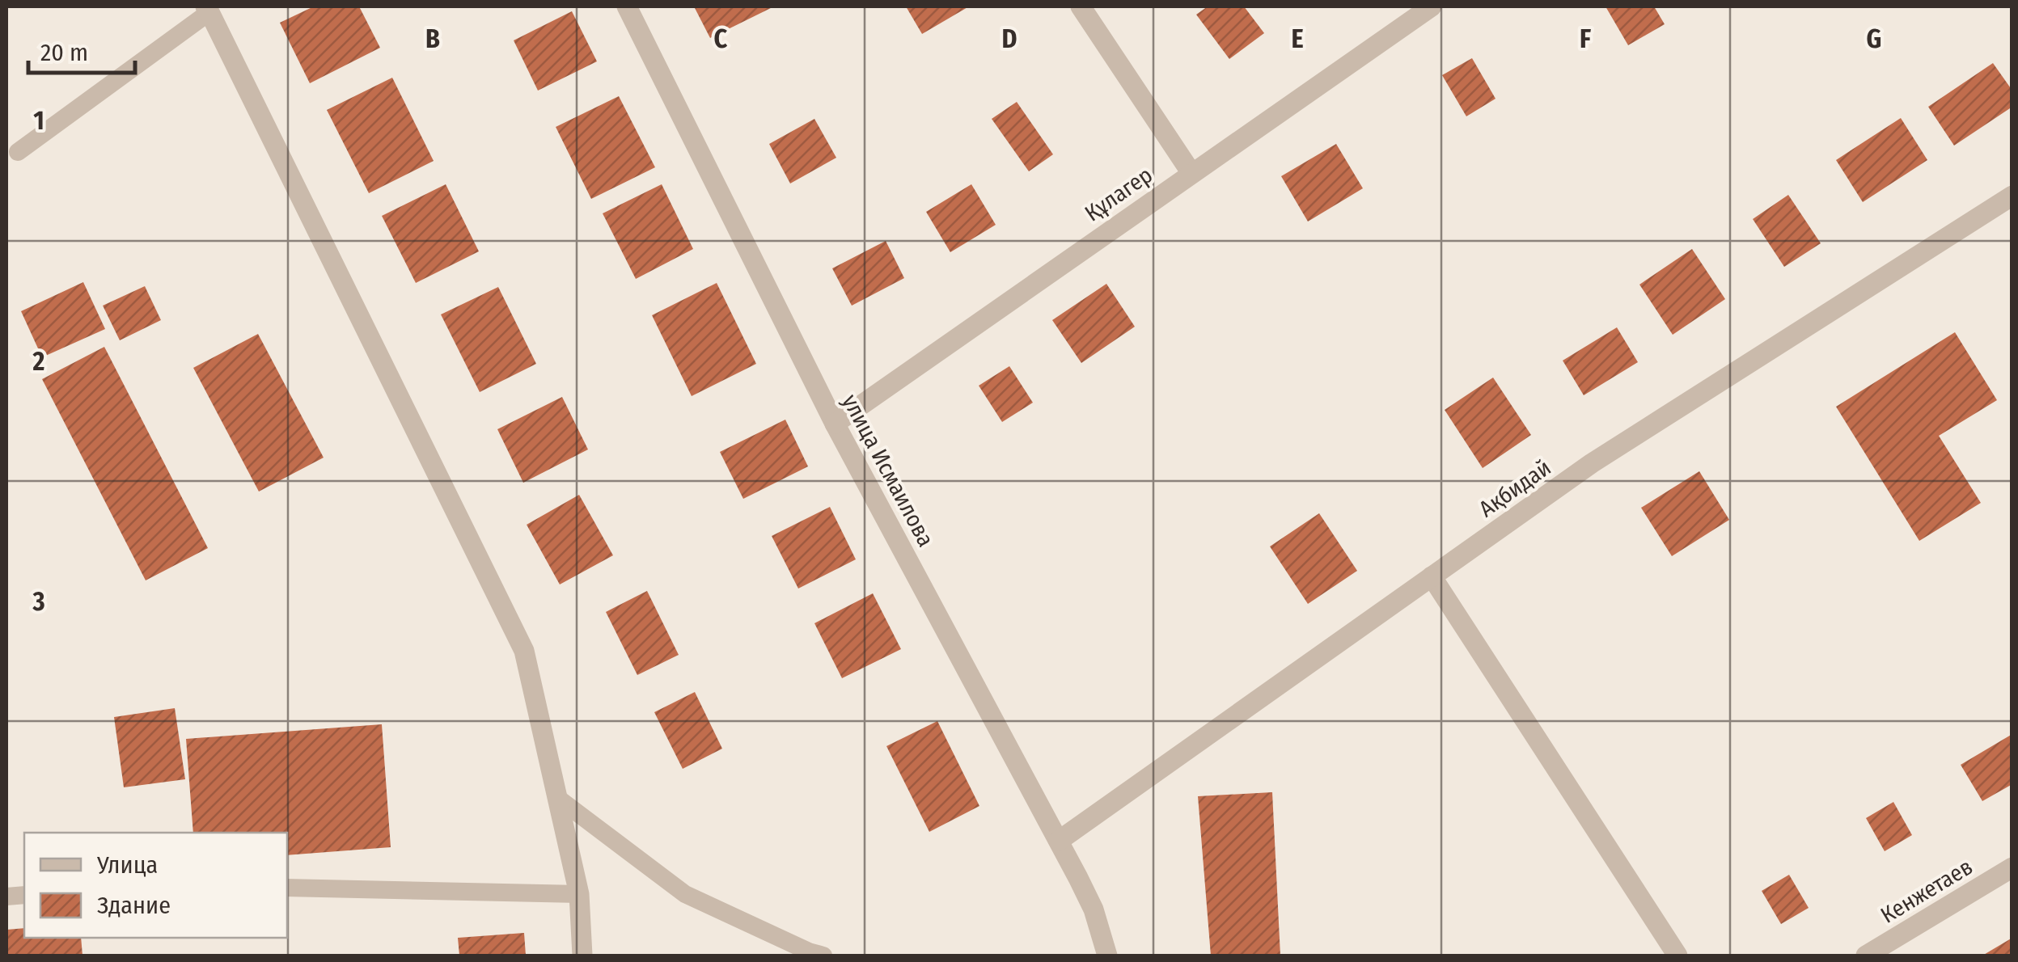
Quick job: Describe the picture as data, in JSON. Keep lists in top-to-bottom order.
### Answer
{
  "streets": {
    "street": [
      "Құлагер",
      "улица Исмаилова",
      "Ақбидай",
      "Кенжетаев"
    ]
  },
  "crossings": [
    ["Құлагер", "улица Исмаилова"],
    ["улица Исмаилова", "Ақбидай"]
  ],
  "legend": ["Улица", "Здание"],
  "scale_bar": "20 m",
  "grid": {
    "columns": [
      "B",
      "C",
      "D",
      "E",
      "F",
      "G"
    ],
    "rows": ["1", "2", "3"]
  }
}
